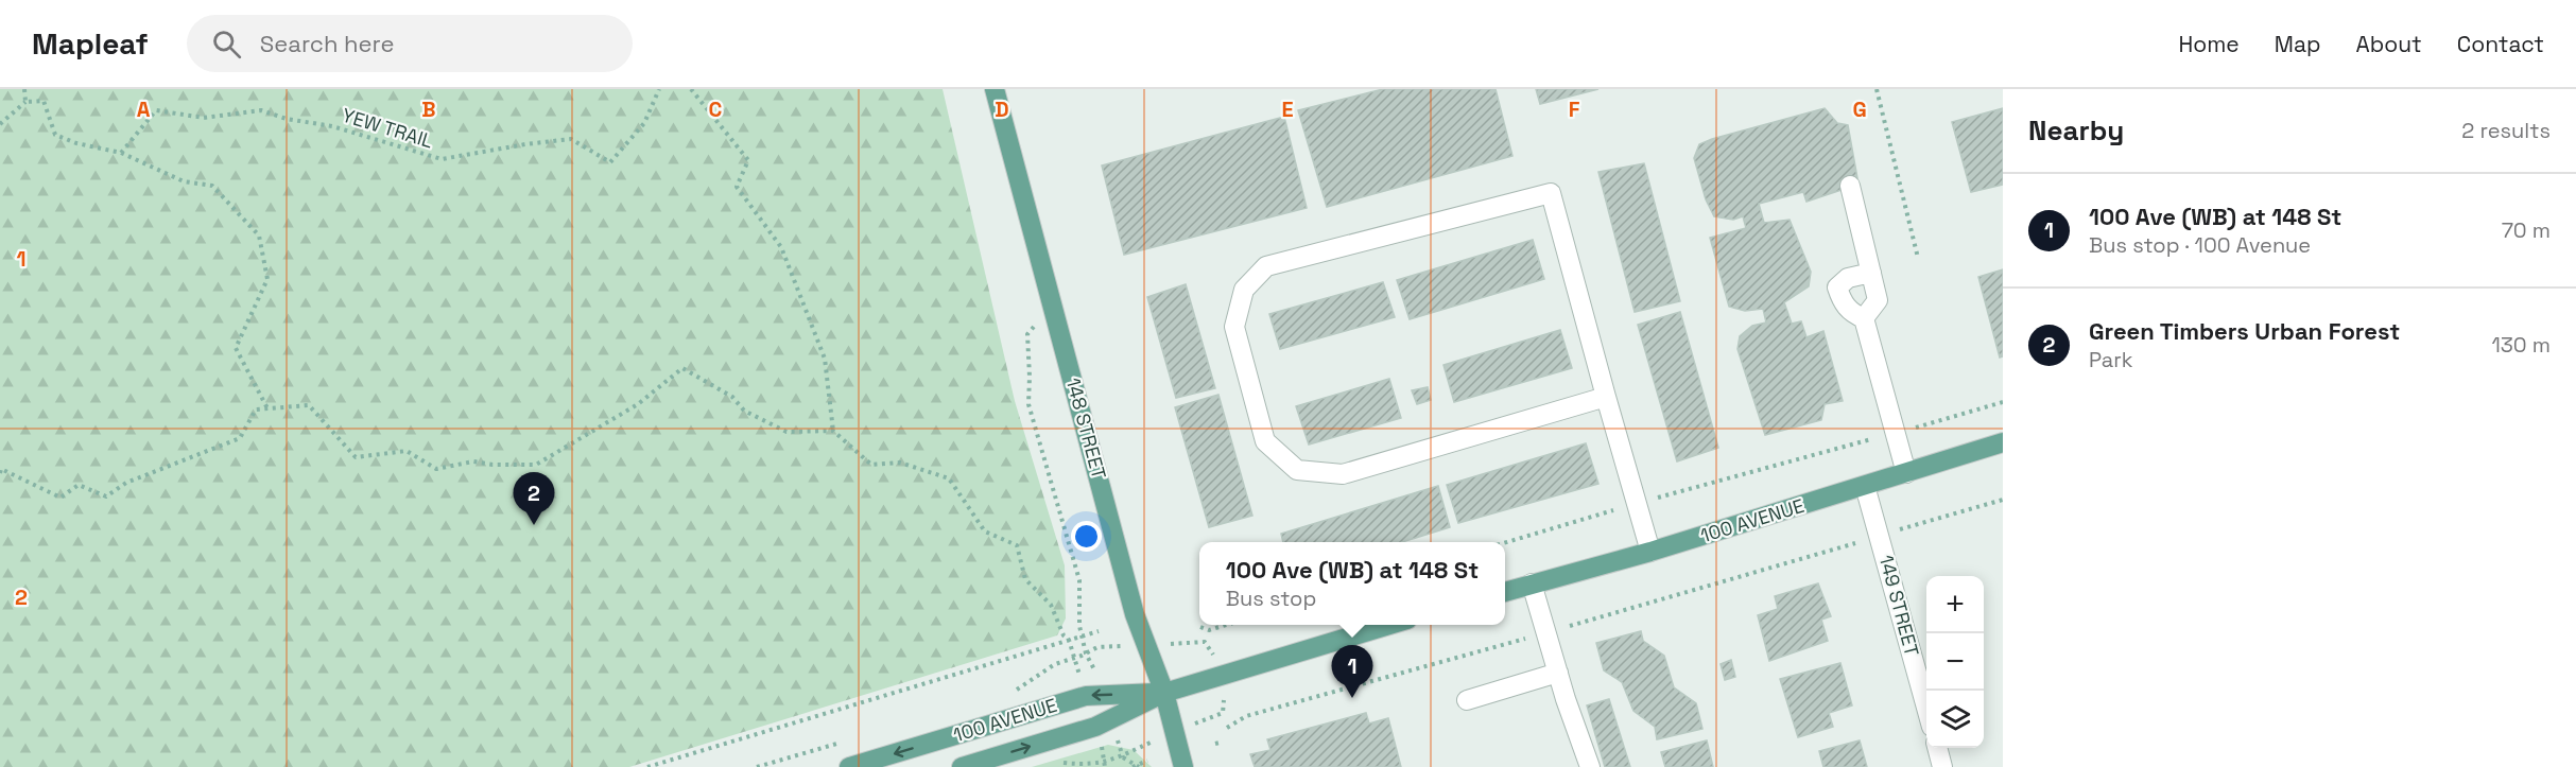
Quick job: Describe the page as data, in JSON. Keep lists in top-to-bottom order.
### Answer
{
  "streets": {
    "main road": ["148 STREET", "100 AVENUE"],
    "street": ["149 STREET"],
    "path": ["YEW TRAIL"]
  },
  "crossings": [
    ["148 STREET", "100 AVENUE"],
    ["100 AVENUE", "149 STREET"]
  ],
  "page": {
    "header": "Mapleaf",
    "search": "Search here",
    "nav": [
      "Home",
      "Map",
      "About",
      "Contact"
    ],
    "heading": ["Nearby", "2 results"],
    "list": [
      {
        "mark": "1",
        "name": "100 Ave (WB) at 148 St",
        "note": "Bus stop · 100 Avenue",
        "value": "70 m"
      },
      {
        "mark": "2",
        "name": "Green Timbers Urban Forest",
        "note": "Park",
        "value": "130 m"
      }
    ],
    "pins": ["2", "1"],
    "popup": ["100 Ave (WB) at 148 St", "Bus stop"],
    "map_buttons": ["+", "−"]
  },
  "grid": {
    "columns": [
      "A",
      "B",
      "C",
      "D",
      "E",
      "F",
      "G"
    ],
    "rows": ["1", "2"]
  }
}
